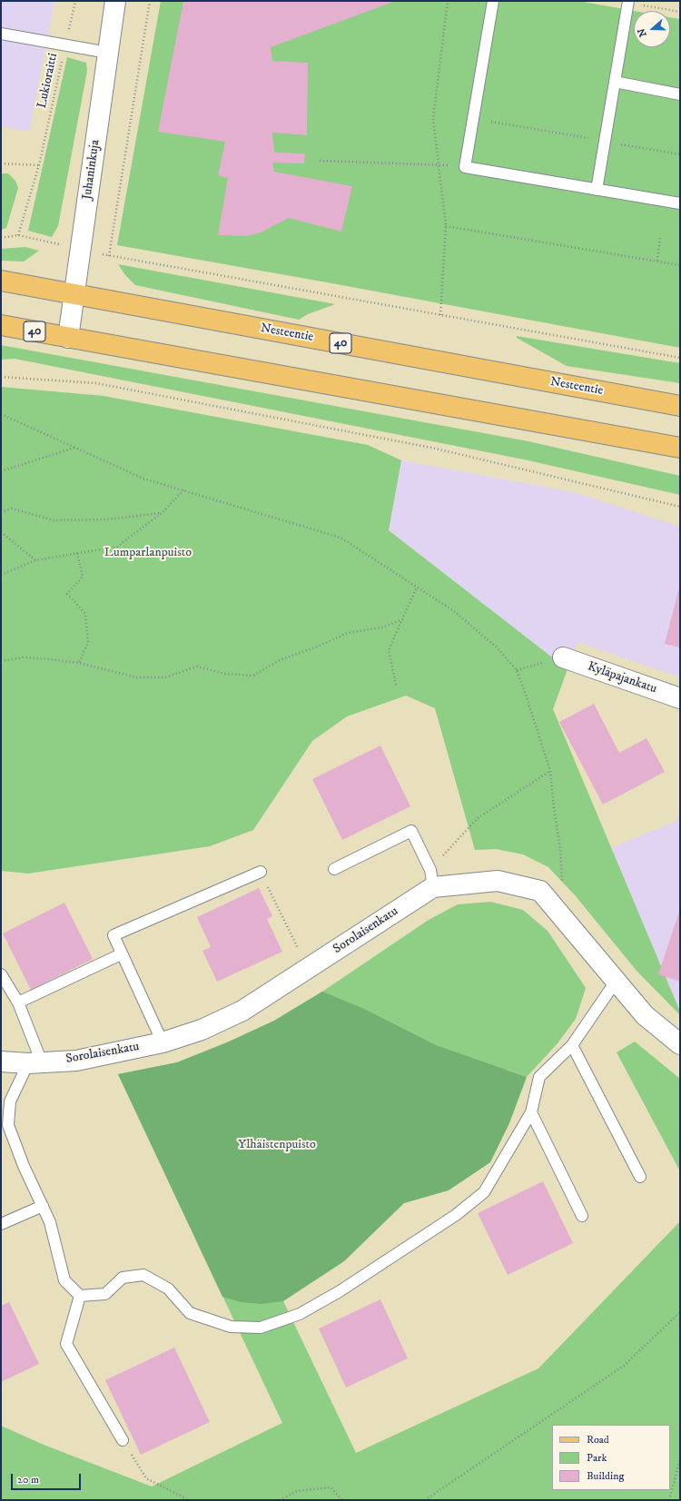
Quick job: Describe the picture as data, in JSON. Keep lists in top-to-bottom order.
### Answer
{
  "streets": {
    "main road": ["40", "Nesteentie"],
    "street": ["Juhaninkuja", "Kyläpajankatu", "Sorolaisenkatu"],
    "path": ["Lukioraitti"]
  },
  "crossings": [
    ["Juhaninkuja", "40"],
    ["Juhaninkuja", "Nesteentie"]
  ],
  "parks": ["Lumparlanpuisto", "Ylhäistenpuisto"],
  "legend": ["Road", "Park", "Building"],
  "scale_bar": "20 m",
  "north": "left"
}
